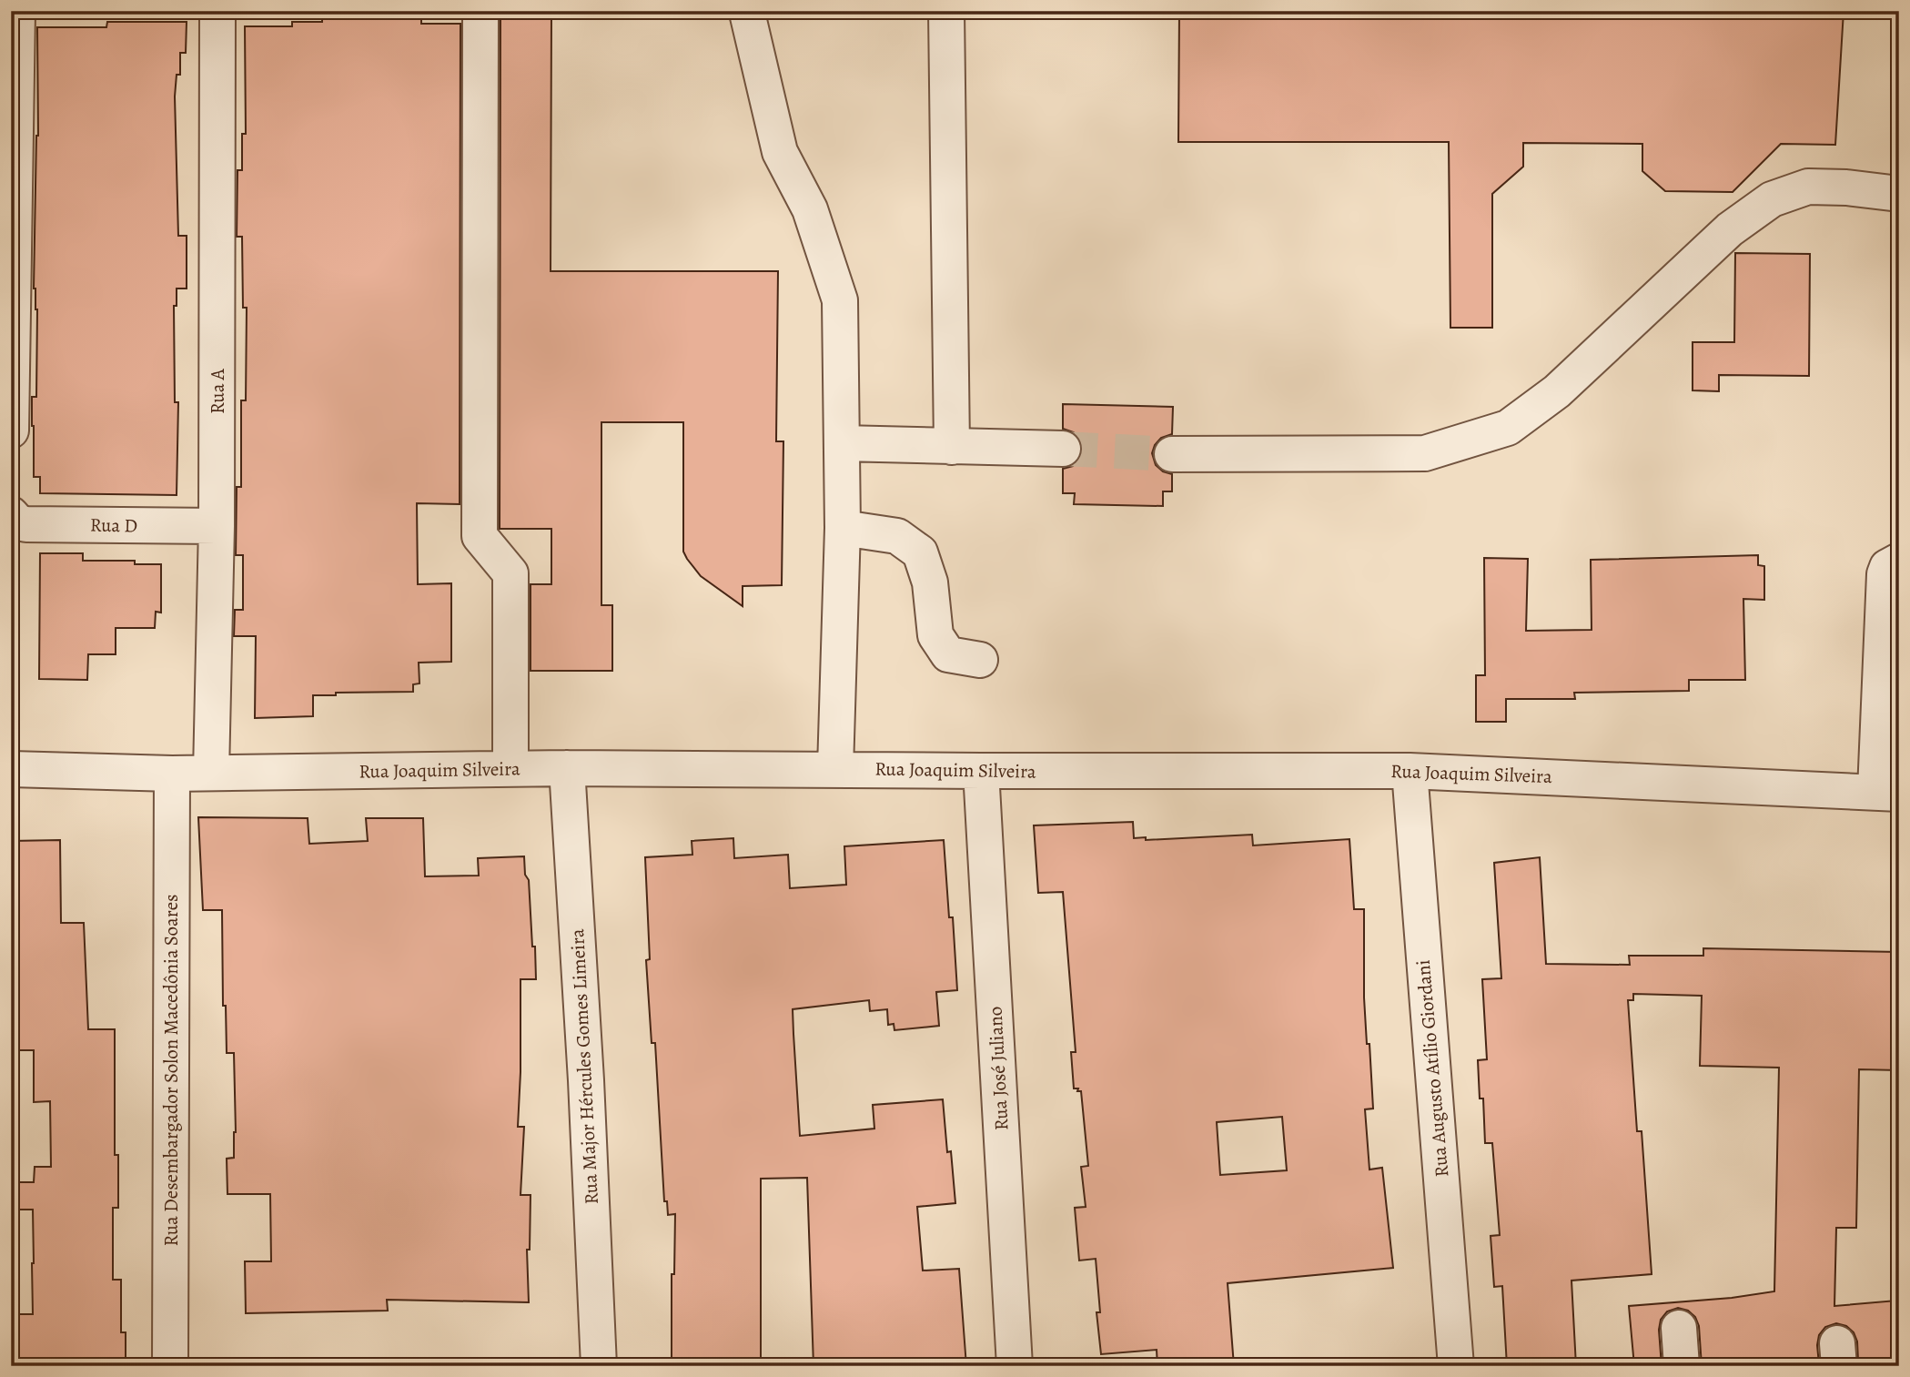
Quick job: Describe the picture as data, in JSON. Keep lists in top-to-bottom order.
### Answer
{
  "streets": {
    "street": [
      "Rua A",
      "Rua D",
      "Rua Joaquim Silveira",
      "Rua Major Hércules Gomes Limeira",
      "Rua José Juliano",
      "Rua Augusto Atílio Giordani",
      "Rua Desembargador Solon Macedônia Soares"
    ]
  },
  "crossings": [
    ["Rua A", "Rua D"],
    ["Rua A", "Rua Joaquim Silveira"],
    ["Rua Joaquim Silveira", "Rua Major Hércules Gomes Limeira"],
    ["Rua Joaquim Silveira", "Rua José Juliano"],
    ["Rua Joaquim Silveira", "Rua Augusto Atílio Giordani"],
    ["Rua Joaquim Silveira", "Rua Desembargador Solon Macedônia Soares"]
  ]
}
